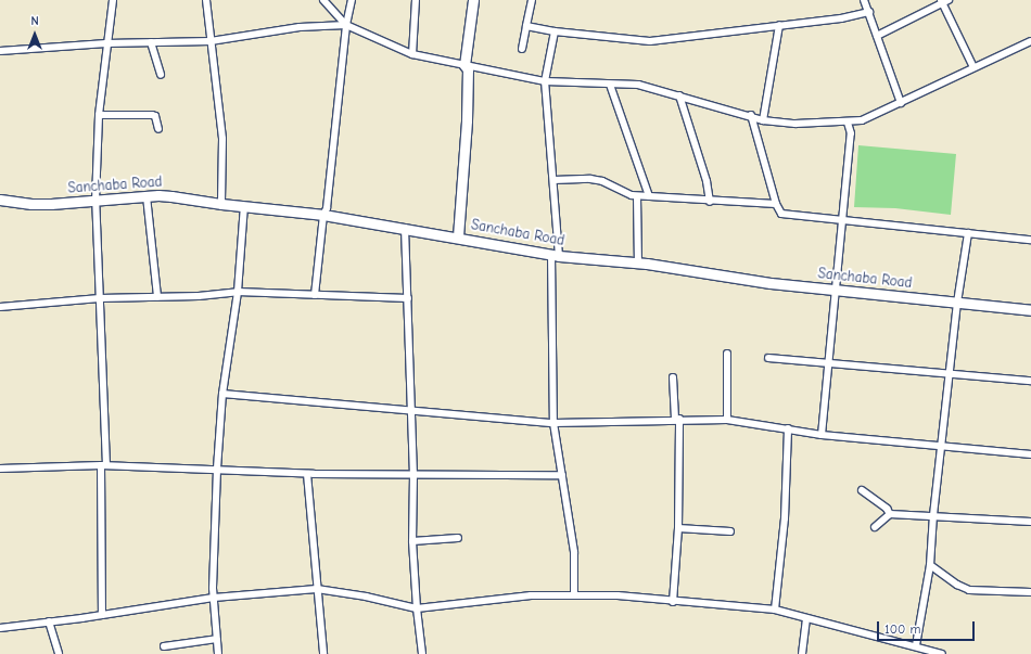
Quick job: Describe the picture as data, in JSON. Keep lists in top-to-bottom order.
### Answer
{
  "streets": {
    "street": ["Sanchaba Road"]
  },
  "scale_bar": "100 m",
  "north": "top"
}
